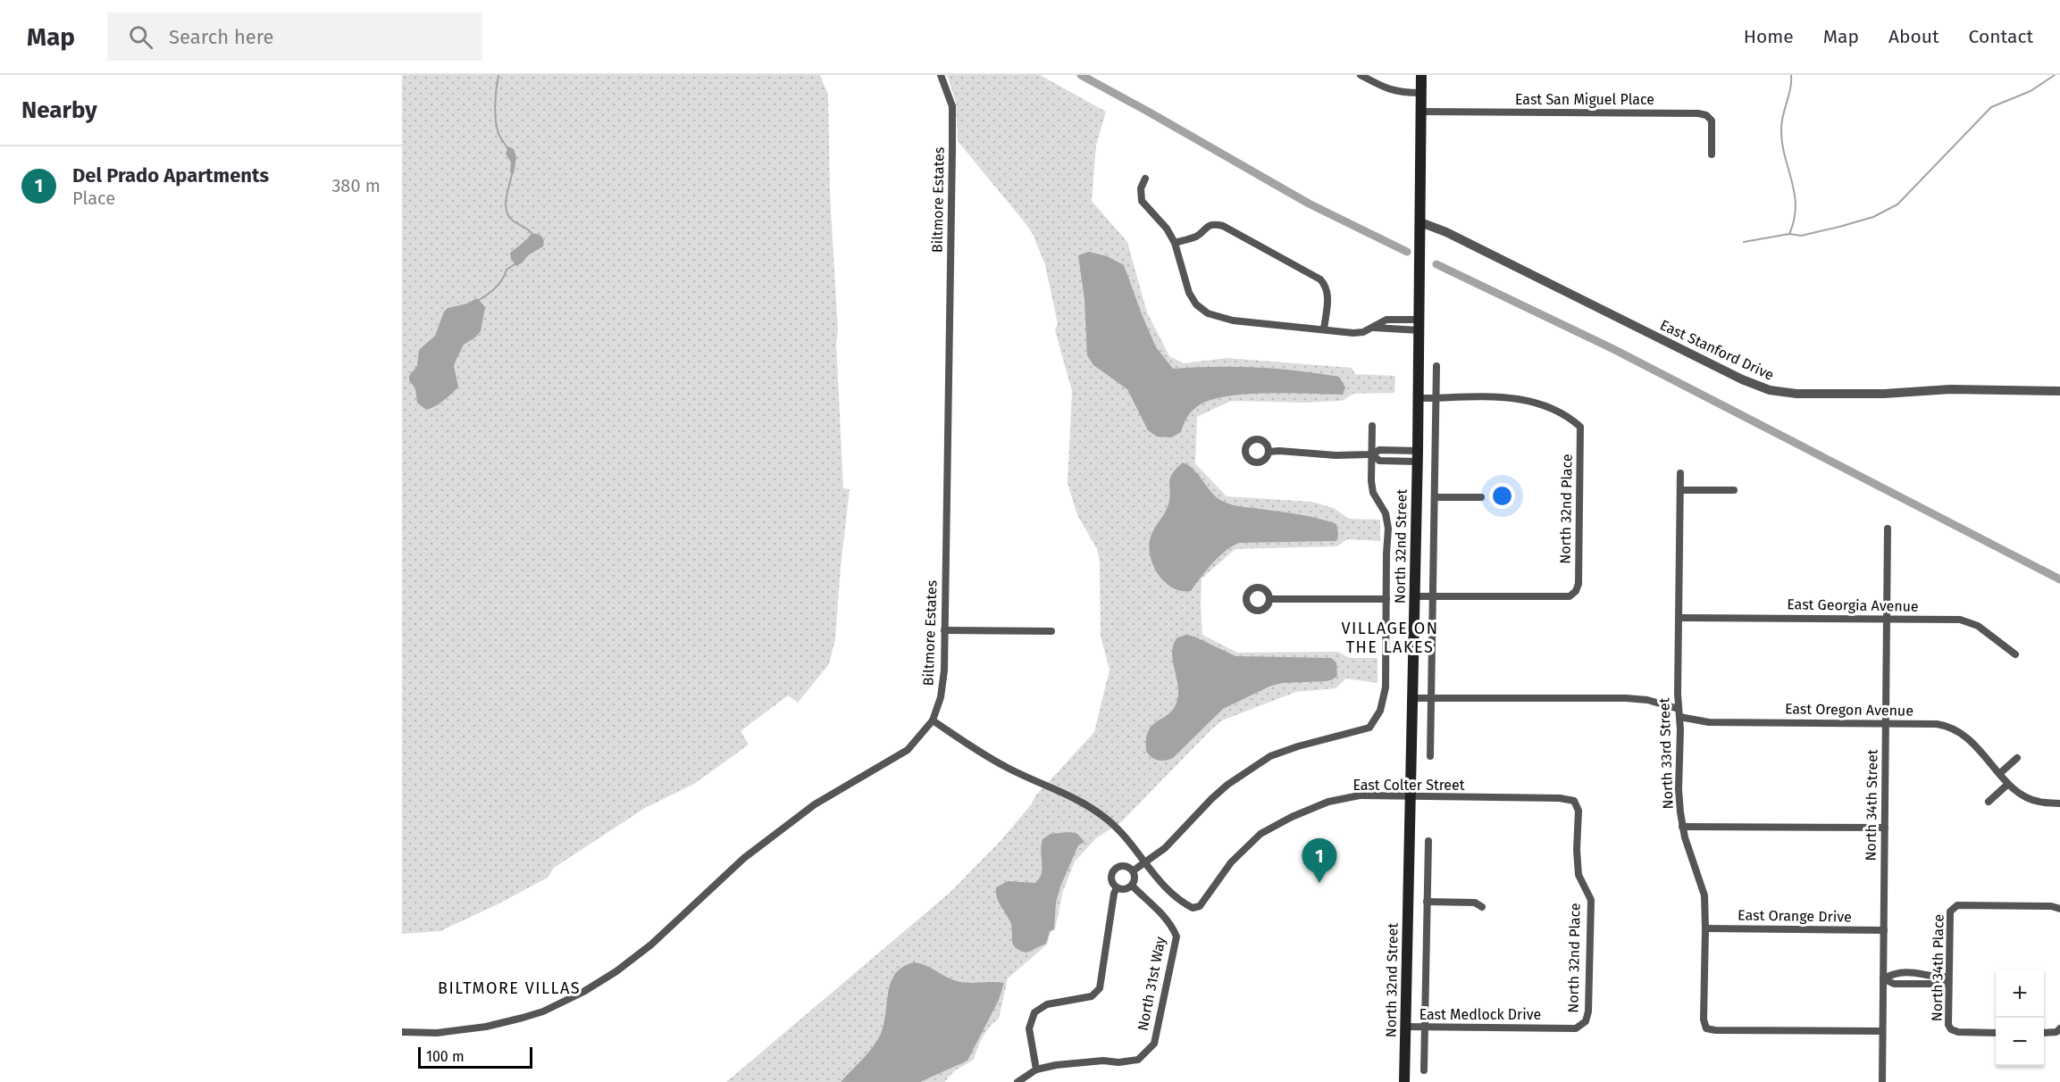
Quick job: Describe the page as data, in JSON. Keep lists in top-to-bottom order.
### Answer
{
  "streets": {
    "main road": ["North 32nd Street"],
    "street": [
      "East San Miguel Place",
      "Biltmore Estates",
      "East Stanford Drive",
      "North 32nd Place",
      "East Georgia Avenue",
      "East Oregon Avenue",
      "North 33rd Street",
      "East Colter Street",
      "North 34th Street",
      "East Orange Drive",
      "North 34th Place",
      "North 31st Way",
      "East Medlock Drive"
    ]
  },
  "crossings": [
    ["East San Miguel Place", "North 32nd Street"],
    ["Biltmore Estates", "East Colter Street"],
    ["East Stanford Drive", "North 32nd Street"],
    ["North 32nd Place", "East Colter Street"],
    ["North 32nd Place", "East Medlock Drive"],
    ["North 32nd Street", "East Oregon Avenue"],
    ["North 32nd Street", "East Colter Street"],
    ["North 32nd Street", "East Medlock Drive"],
    ["East Georgia Avenue", "North 33rd Street"],
    ["East Georgia Avenue", "North 34th Street"],
    ["East Oregon Avenue", "North 33rd Street"],
    ["East Oregon Avenue", "North 34th Street"],
    ["North 33rd Street", "North 34th Street"],
    ["North 33rd Street", "East Orange Drive"],
    ["North 34th Street", "East Orange Drive"]
  ],
  "districts": ["VILLAGE ON THE LAKES", "BILTMORE VILLAS"],
  "scale_bar": "100 m",
  "page": {
    "header": "Map",
    "search": "Search here",
    "nav": [
      "Home",
      "Map",
      "About",
      "Contact"
    ],
    "heading": "Nearby",
    "list": [
      {
        "mark": "1",
        "name": "Del Prado Apartments",
        "note": "Place",
        "value": "380 m"
      }
    ],
    "pins": "1",
    "map_buttons": ["+", "−"],
    "scale": "100 m"
  }
}
